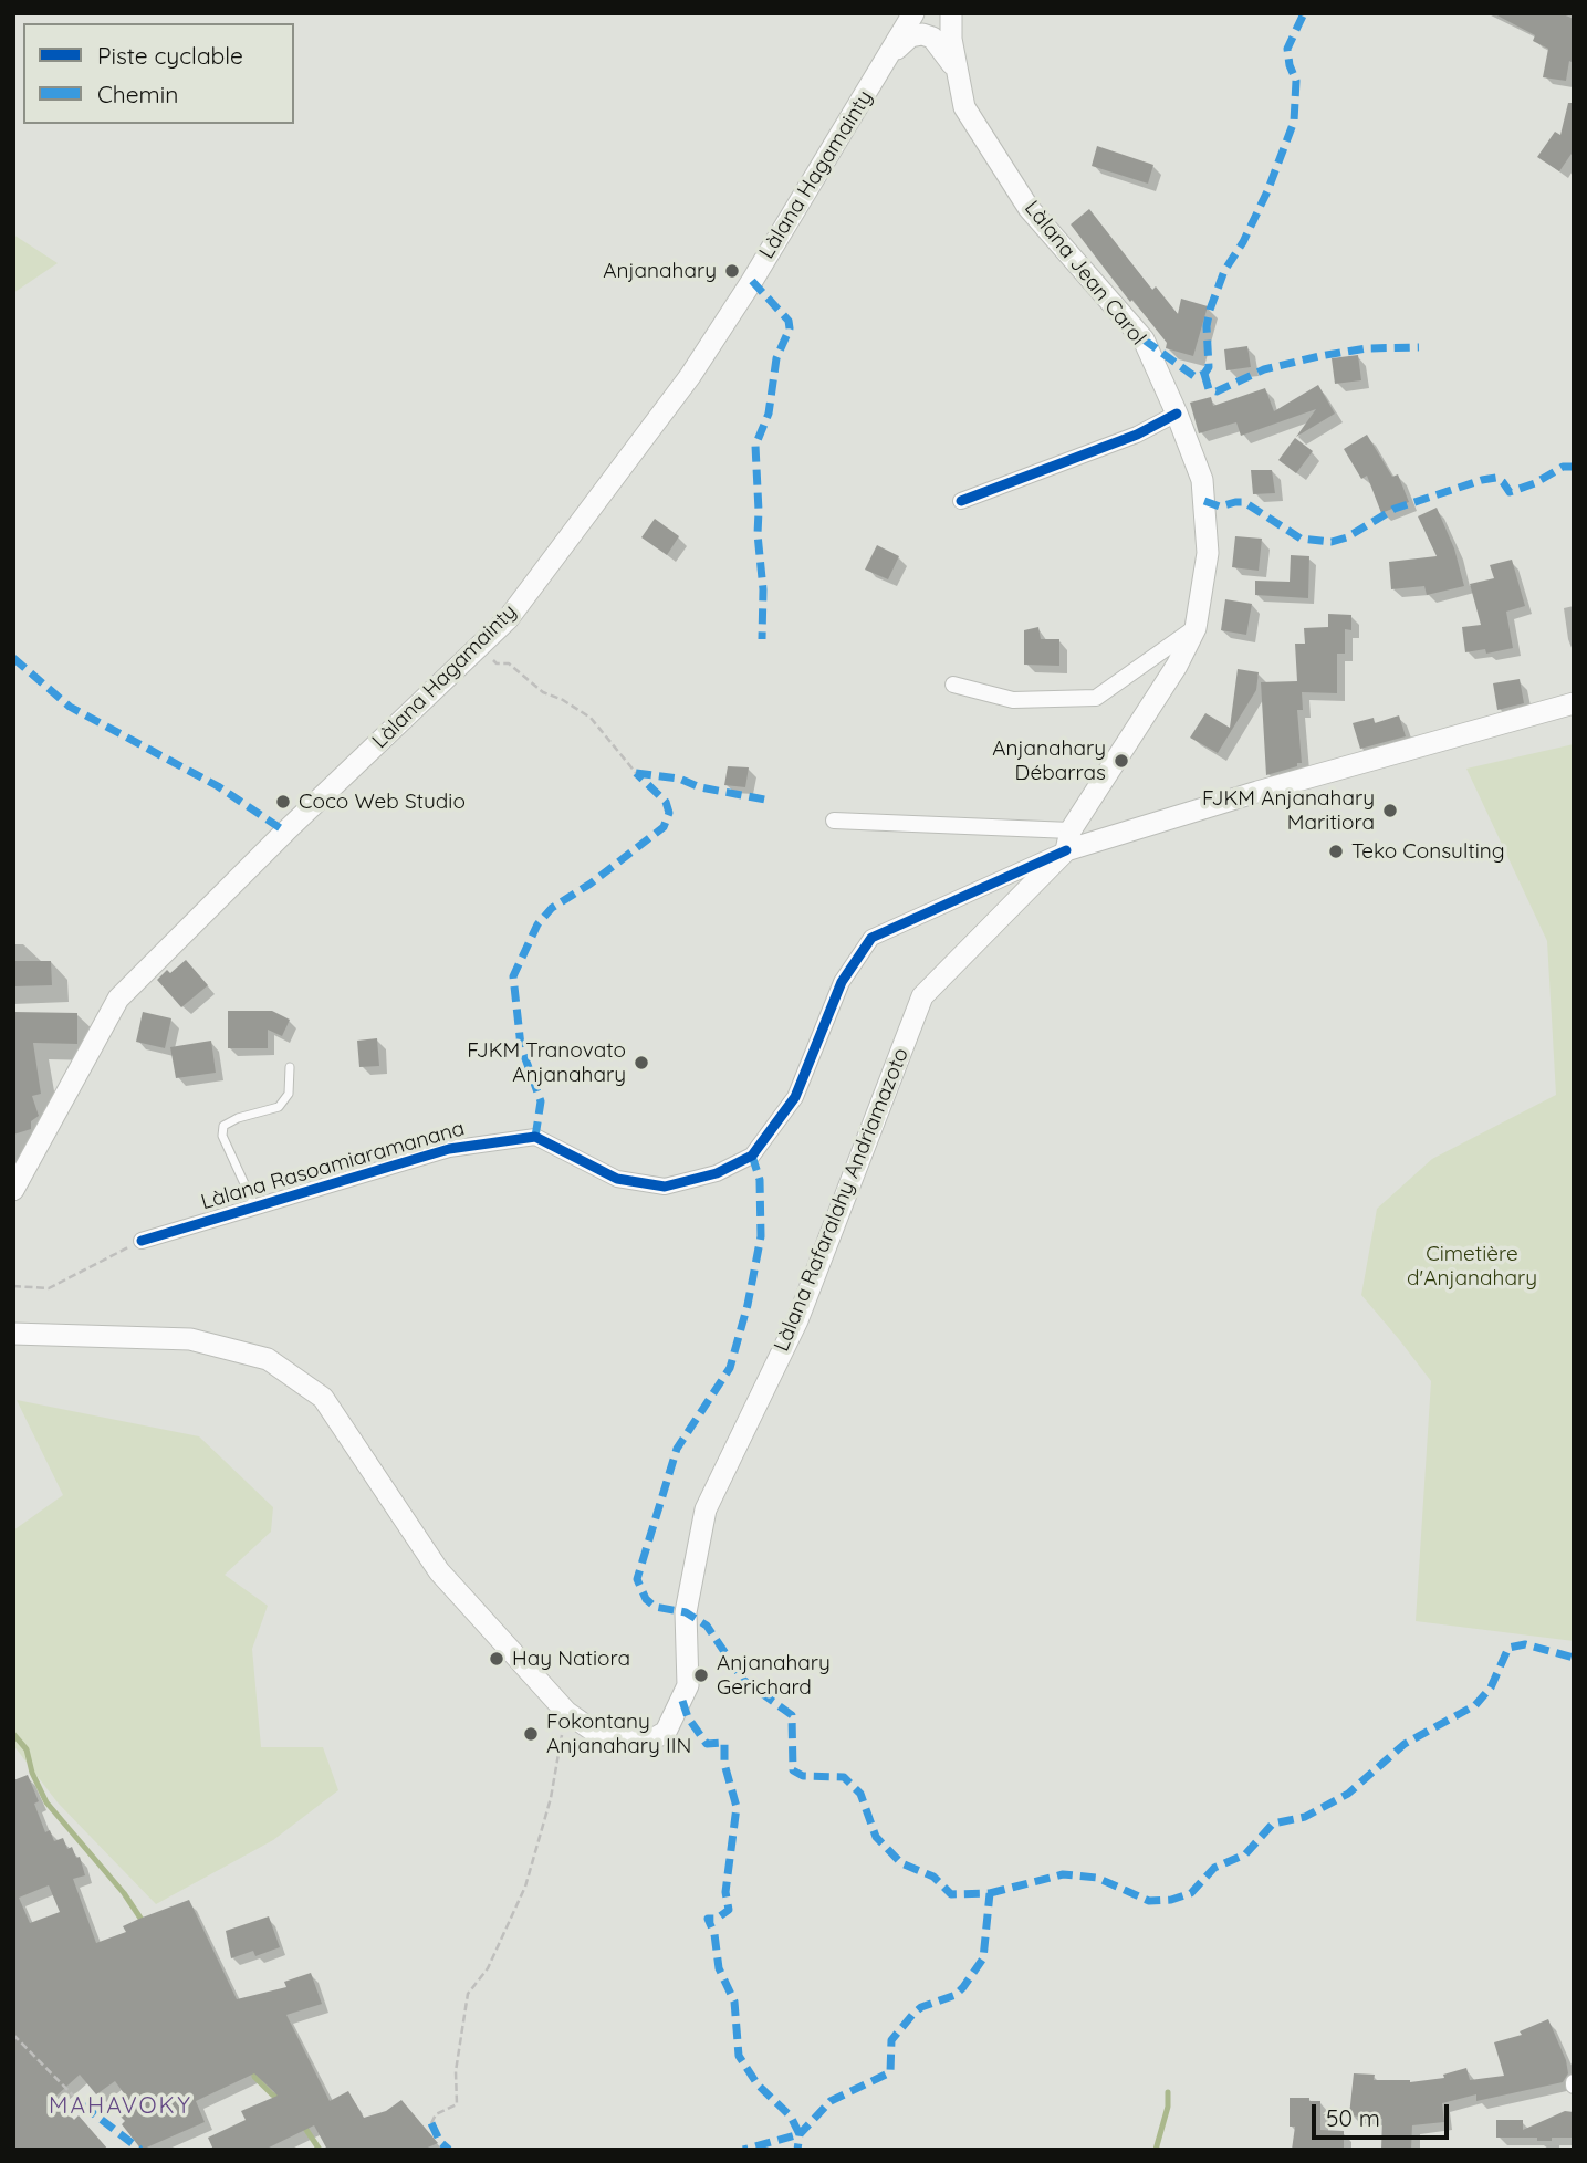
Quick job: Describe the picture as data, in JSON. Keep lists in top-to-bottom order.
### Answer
{
  "streets": {
    "main road": [
      "Làlana Hagamainty",
      "Làlana Jean Carol",
      "Làlana Rasoamiaramanana",
      "Làlana Rafaralahy Andriamazoto"
    ]
  },
  "crossings": [
    ["Làlana Jean Carol", "Làlana Rasoamiaramanana"],
    ["Làlana Jean Carol", "Làlana Rafaralahy Andriamazoto"],
    ["Làlana Rasoamiaramanana", "Làlana Rafaralahy Andriamazoto"]
  ],
  "districts": ["MAHAVOKY"],
  "parks": ["Cimetière d'Anjanahary"],
  "places": [
    "Anjanahary",
    "Anjanahary Débarras",
    "Coco Web Studio",
    "FJKM Anjanahary Maritiora",
    "Teko Consulting",
    "FJKM Tranovato Anjanahary",
    "Hay Natiora",
    "Anjanahary Gerichard",
    "Fokontany Anjanahary IIN"
  ],
  "legend": ["Piste cyclable", "Chemin"],
  "scale_bar": "50 m"
}
